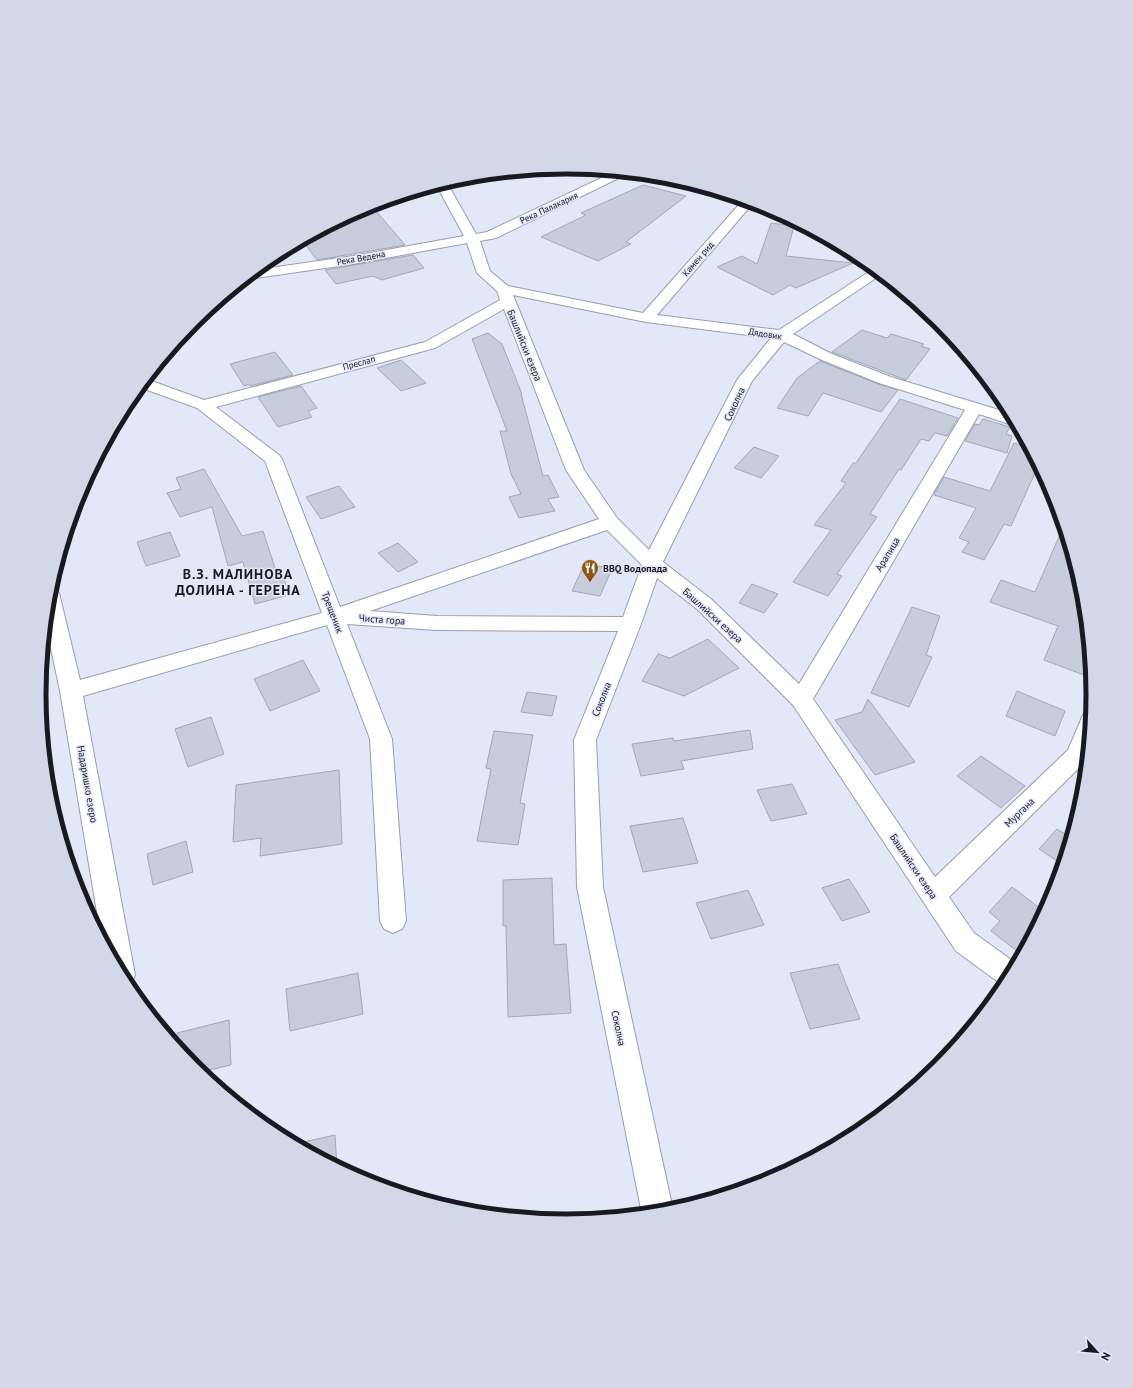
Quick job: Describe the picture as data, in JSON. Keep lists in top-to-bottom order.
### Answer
{
  "streets": {
    "street": [
      "Река Палакария",
      "Река Ведена",
      "Камен рид",
      "Дядовик",
      "Башлийски езера",
      "Преслап",
      "Соколна",
      "Арапица",
      "Трещеник",
      "Чиста гора",
      "Надаришко езеро",
      "Мургана"
    ]
  },
  "crossings": [
    ["Река Палакария", "Река Ведена"],
    ["Река Палакария", "Башлийски езера"],
    ["Река Ведена", "Башлийски езера"],
    ["Камен рид", "Дядовик"],
    ["Дядовик", "Башлийски езера"],
    ["Дядовик", "Преслап"],
    ["Дядовик", "Соколна"],
    ["Дядовик", "Арапица"],
    ["Башлийски езера", "Преслап"],
    ["Башлийски езера", "Соколна"],
    ["Башлийски езера", "Арапица"],
    ["Башлийски езера", "Мургана"],
    ["Преслап", "Трещеник"],
    ["Соколна", "Чиста гора"],
    ["Трещеник", "Чиста гора"],
    ["Чиста гора", "Надаришко езеро"]
  ],
  "districts": ["В.З. МАЛИНОВА ДОЛИНА - ГЕРЕНА"],
  "places": {
    "restaurant": ["BBQ Водопада"]
  },
  "north": "bottom right"
}
